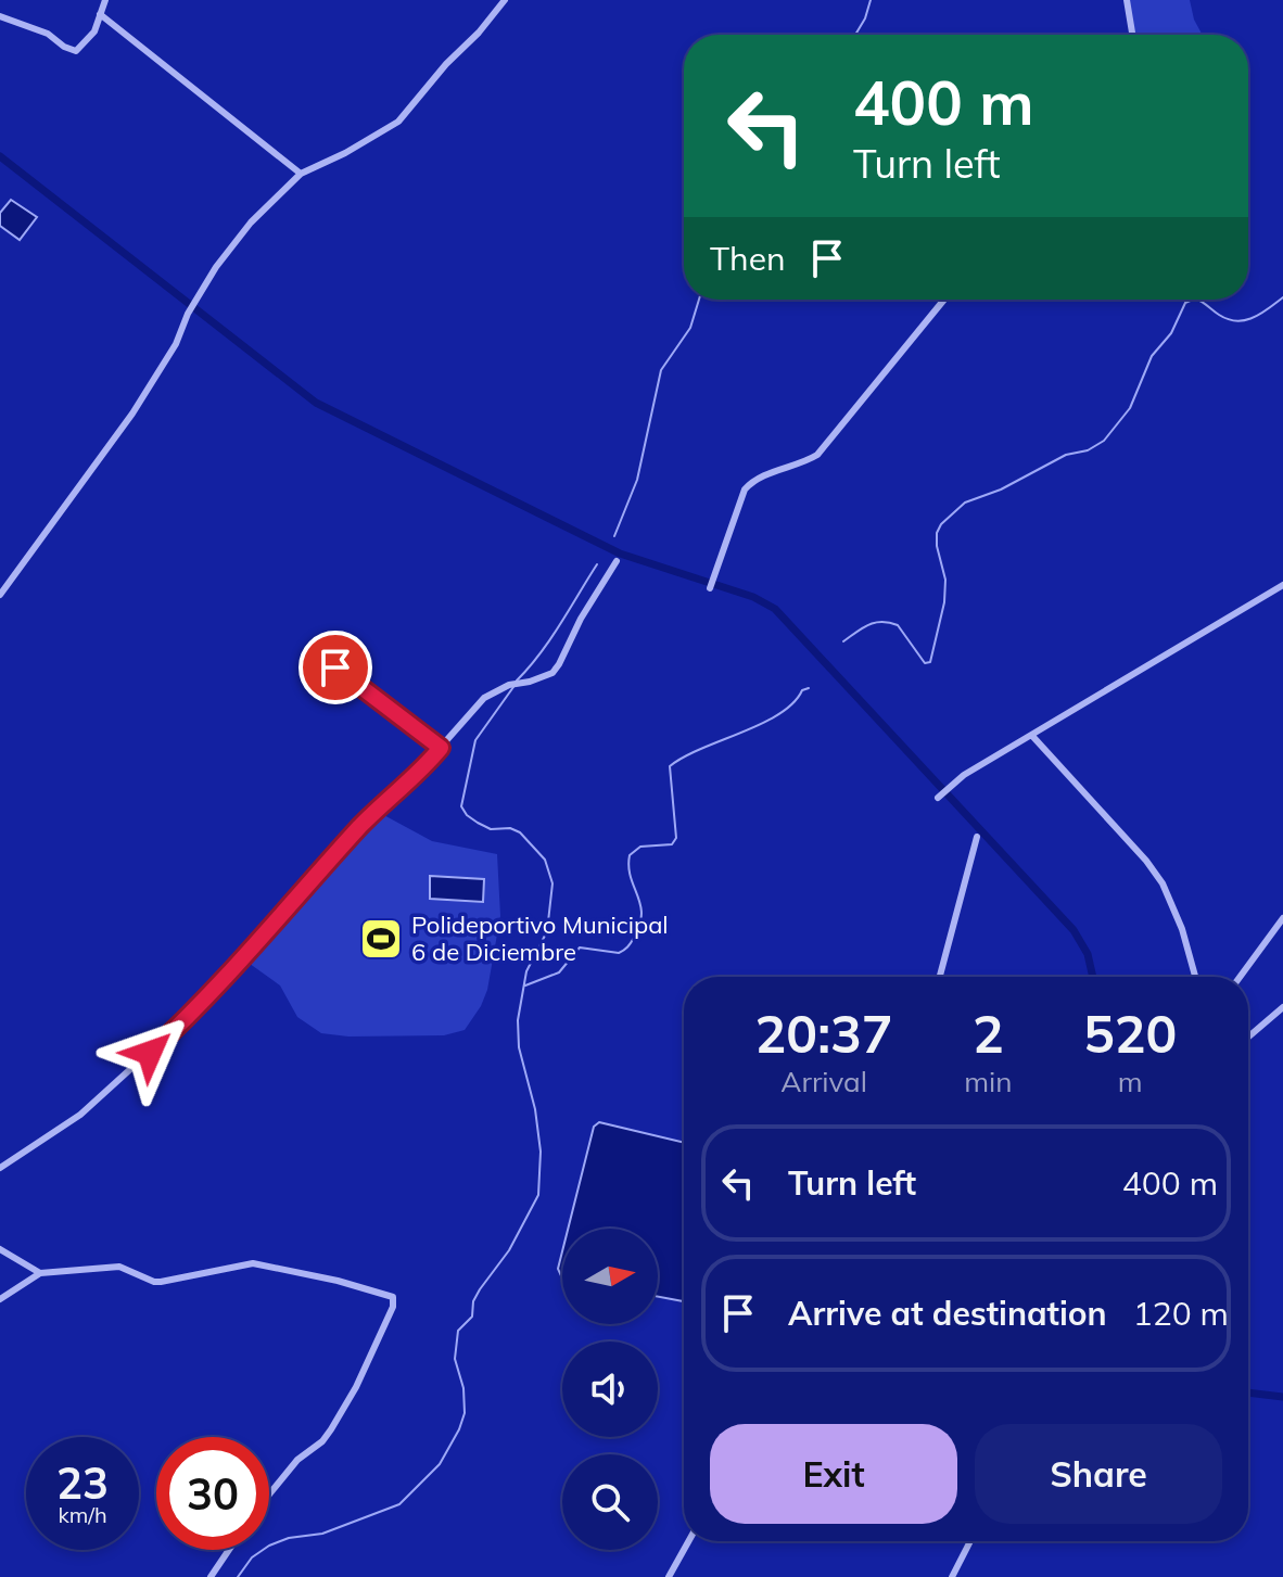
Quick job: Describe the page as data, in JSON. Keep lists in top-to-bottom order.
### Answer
{
  "places": {
    "sports": ["Polideportivo Municipal 6 de Diciembre"]
  },
  "north": "right",
  "page": {
    "turn": ["400 m", "Turn left"],
    "then": "Then",
    "eta": [
      "20:37",
      "Arrival",
      "2",
      "min",
      "520",
      "m"
    ],
    "list": [
      {
        "name": "Turn left",
        "value": "400 m"
      },
      {
        "name": "Arrive at destination",
        "value": "120 m"
      }
    ],
    "buttons": ["Exit", "Share"],
    "speed": "23 km/h",
    "limit": "30"
  }
}
